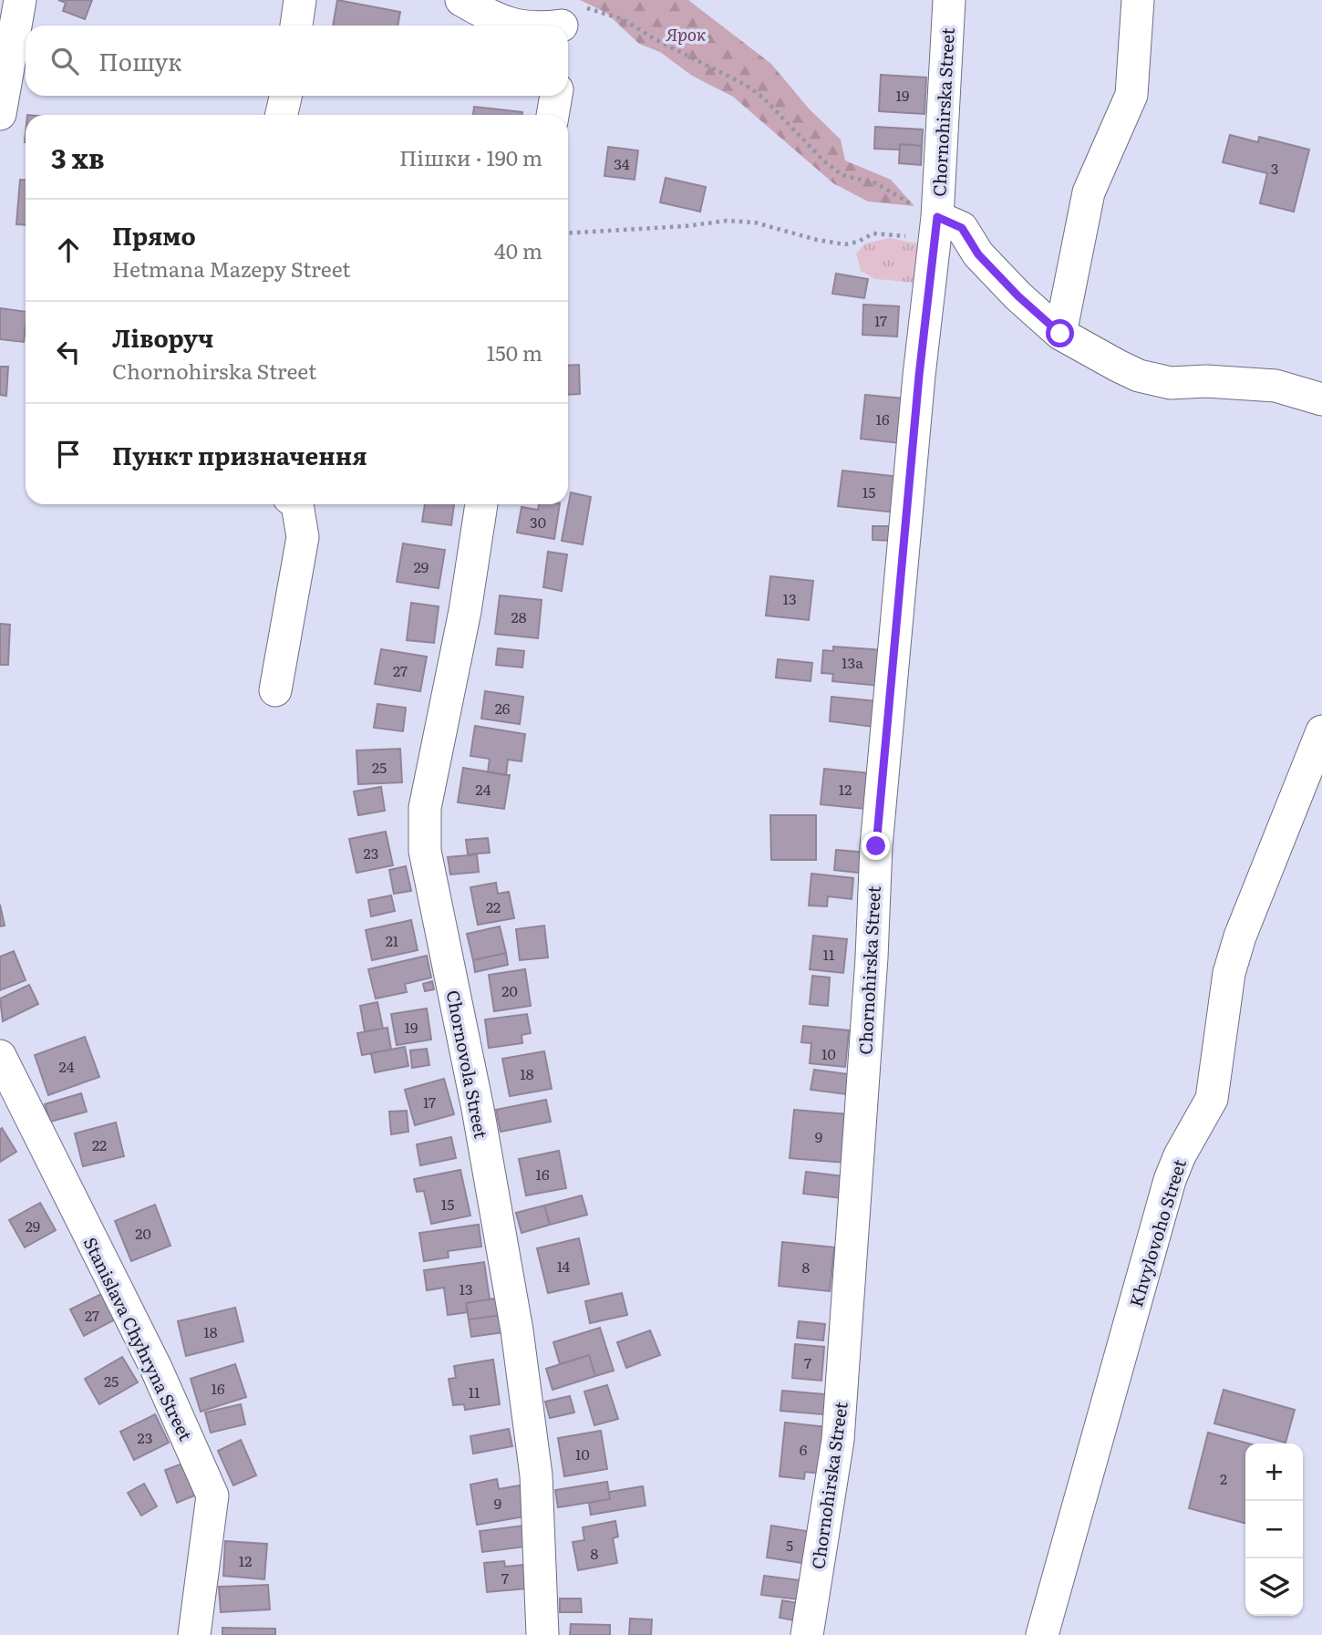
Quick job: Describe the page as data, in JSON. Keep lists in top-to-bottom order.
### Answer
{
  "streets": {
    "street": [
      "Chornohirska Street",
      "Chornovola Street",
      "Khvylovoho Street",
      "Stanislava Chyhryna Street"
    ]
  },
  "parks": ["Ярок"],
  "house_numbers": [
    "19",
    "34",
    "3",
    "17",
    "16",
    "15",
    "30",
    "29",
    "13",
    "28",
    "13а",
    "27",
    "26",
    "25",
    "24",
    "12",
    "23",
    "22",
    "21",
    "11",
    "20",
    "19",
    "10",
    "24",
    "18",
    "17",
    "9",
    "22",
    "16",
    "15",
    "29",
    "20",
    "14",
    "8",
    "13",
    "27",
    "18",
    "7",
    "25",
    "16",
    "11",
    "23",
    "6",
    "10",
    "2",
    "9",
    "5",
    "8",
    "12",
    "7"
  ],
  "page": {
    "search": "Пошук",
    "heading": ["3 хв", "Пішки · 190 m"],
    "list": [
      ["Прямо", "Hetmana Mazepy Street", "40 m"],
      ["Ліворуч", "Chornohirska Street", "150 m"],
      "Пункт призначення"
    ],
    "map_buttons": ["+", "−"]
  }
}
